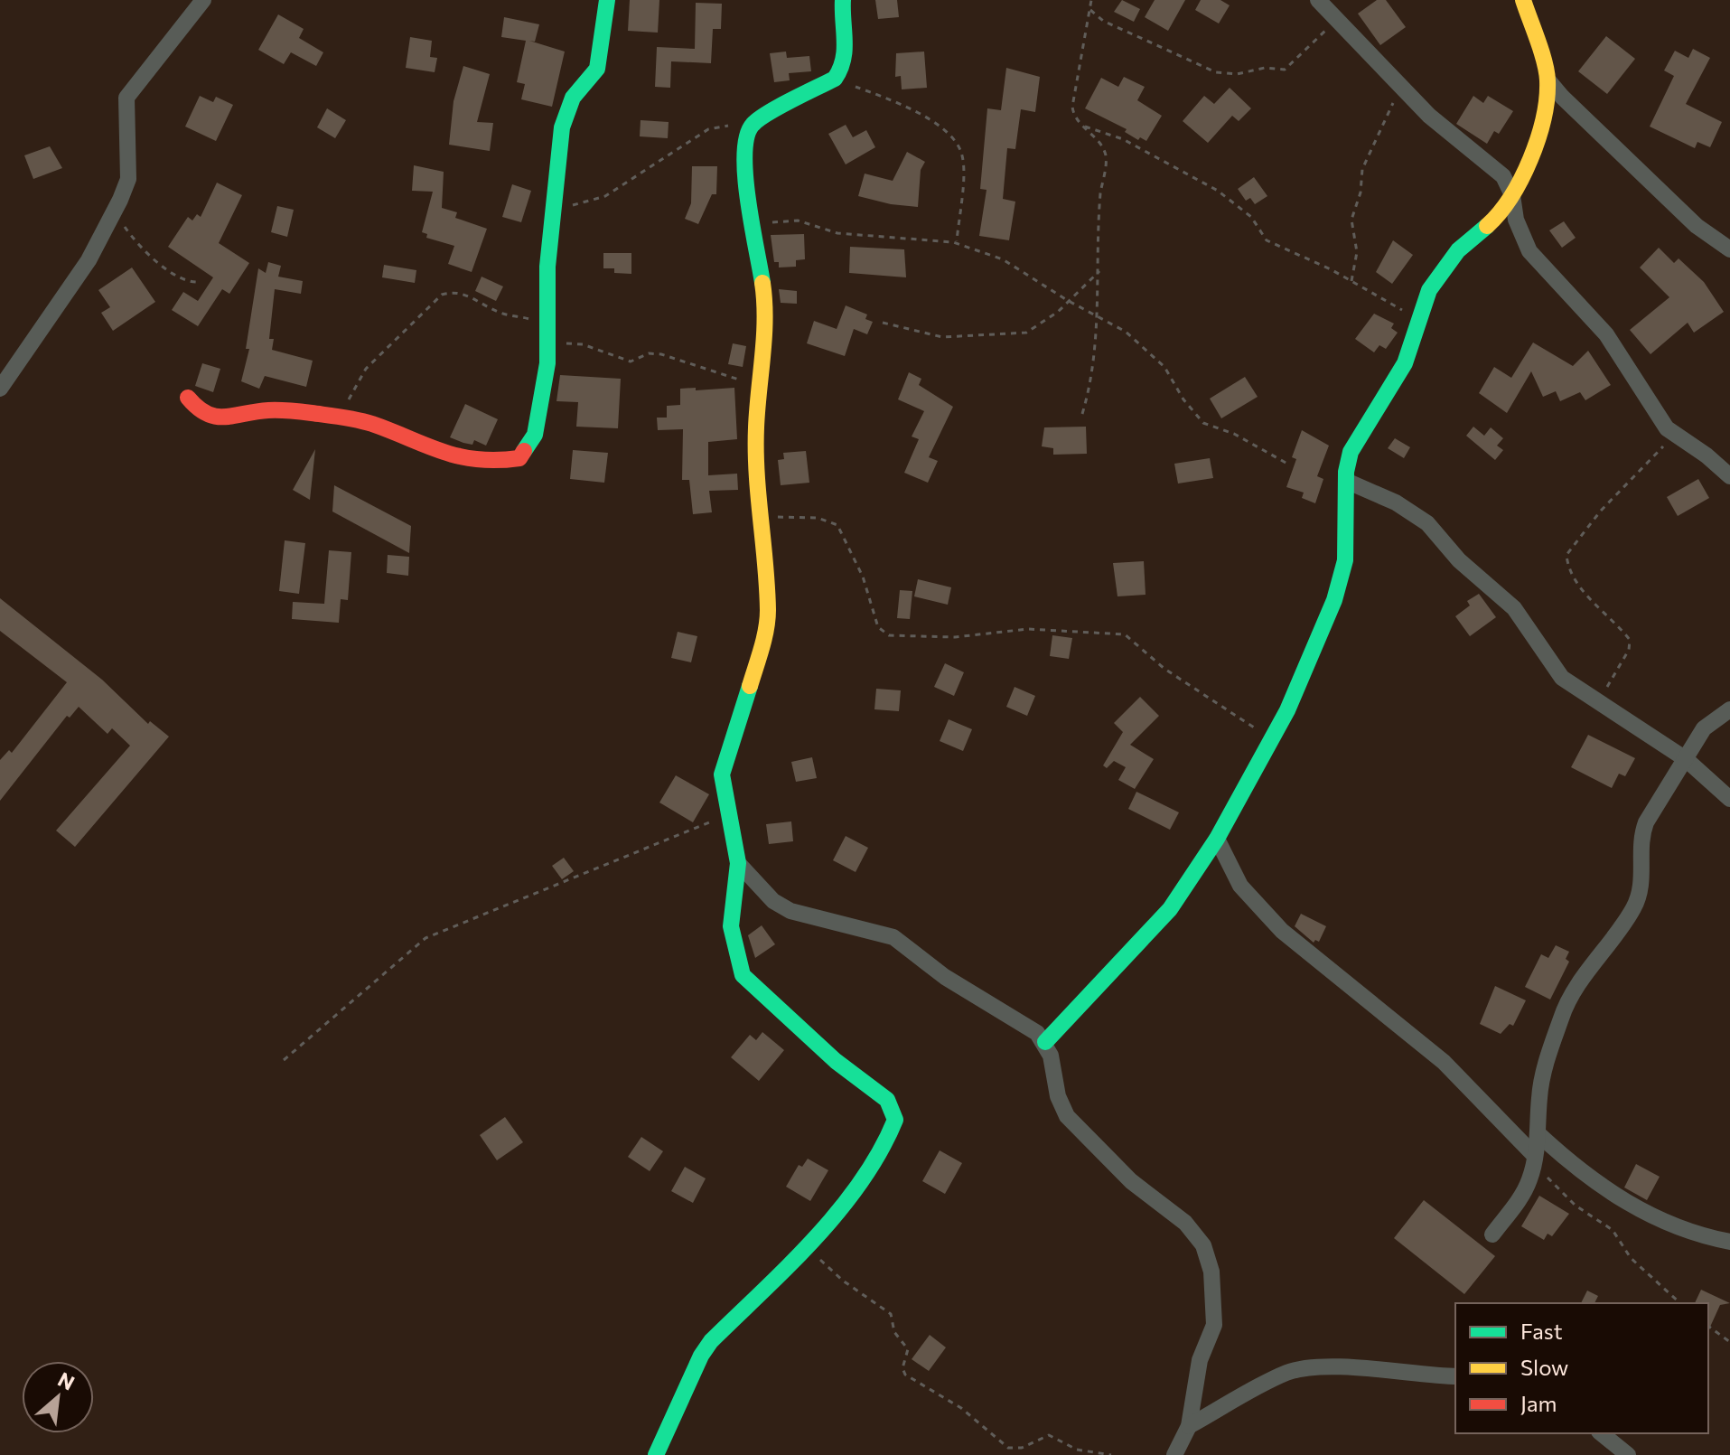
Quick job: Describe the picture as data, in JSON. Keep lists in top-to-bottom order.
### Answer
{
  "legend": ["Fast", "Slow", "Jam"],
  "north": "top right"
}
